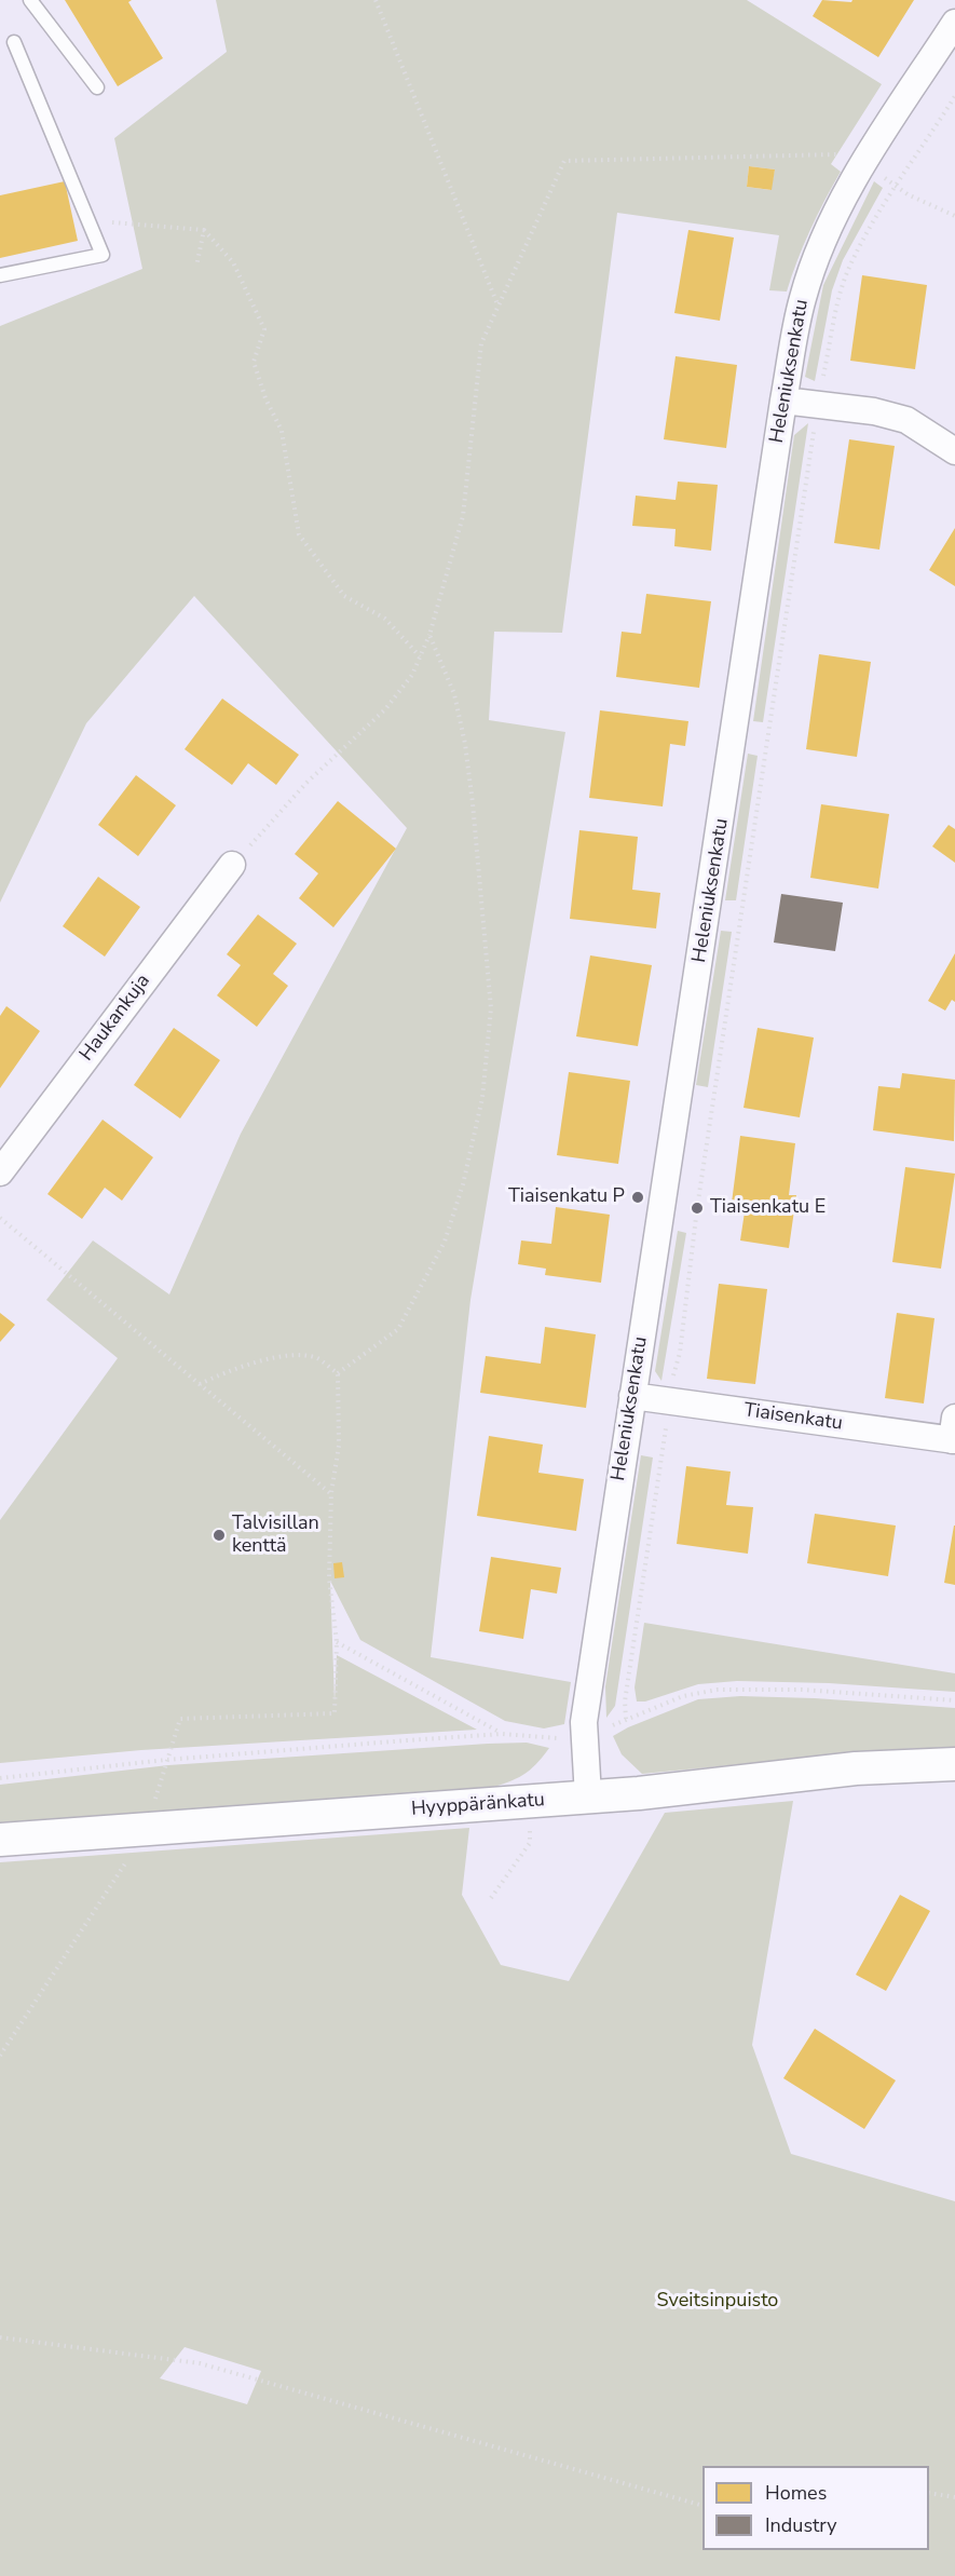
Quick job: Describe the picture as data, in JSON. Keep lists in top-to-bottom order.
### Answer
{
  "streets": {
    "street": [
      "Heleniuksenkatu",
      "Haukankuja",
      "Tiaisenkatu",
      "Hyyppäränkatu"
    ]
  },
  "crossings": [
    ["Heleniuksenkatu", "Tiaisenkatu"],
    ["Heleniuksenkatu", "Hyyppäränkatu"]
  ],
  "parks": ["Sveitsinpuisto"],
  "places": ["Tiaisenkatu P", "Tiaisenkatu E", "Talvisillan kenttä"],
  "legend": ["Homes", "Industry"]
}
